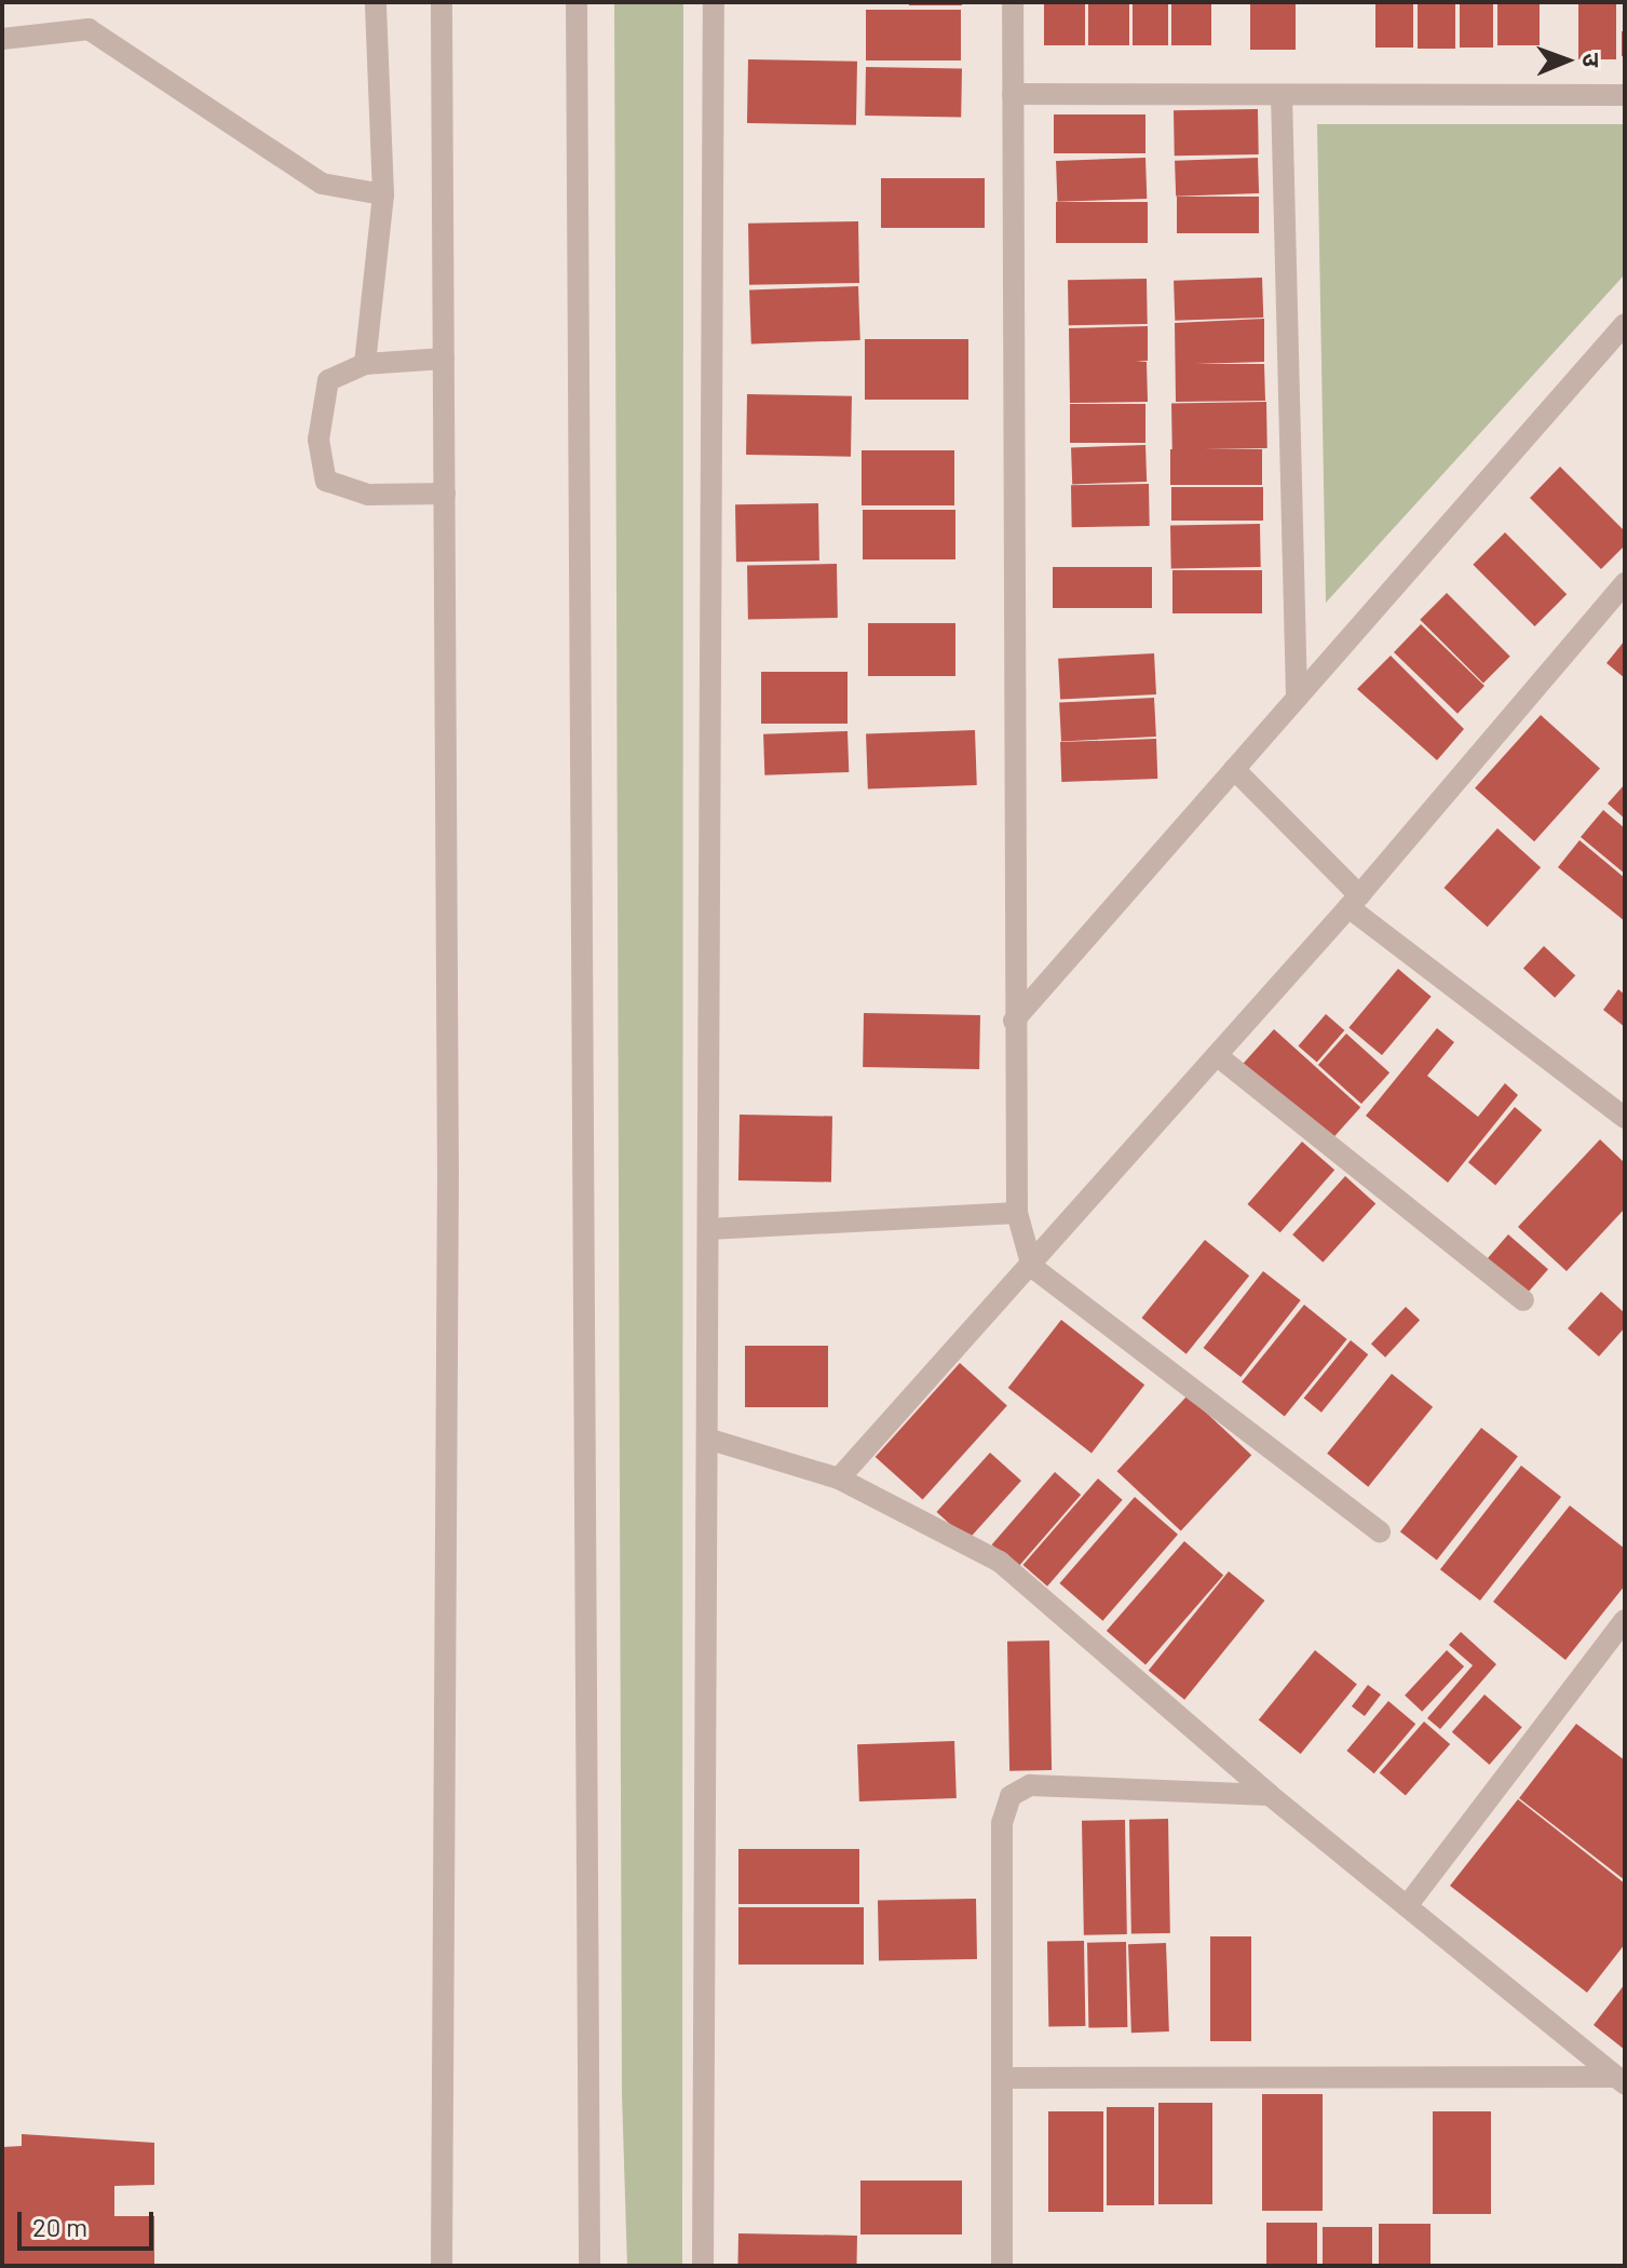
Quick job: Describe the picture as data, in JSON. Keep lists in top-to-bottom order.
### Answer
{
  "scale_bar": "20 m",
  "north": "right"
}
